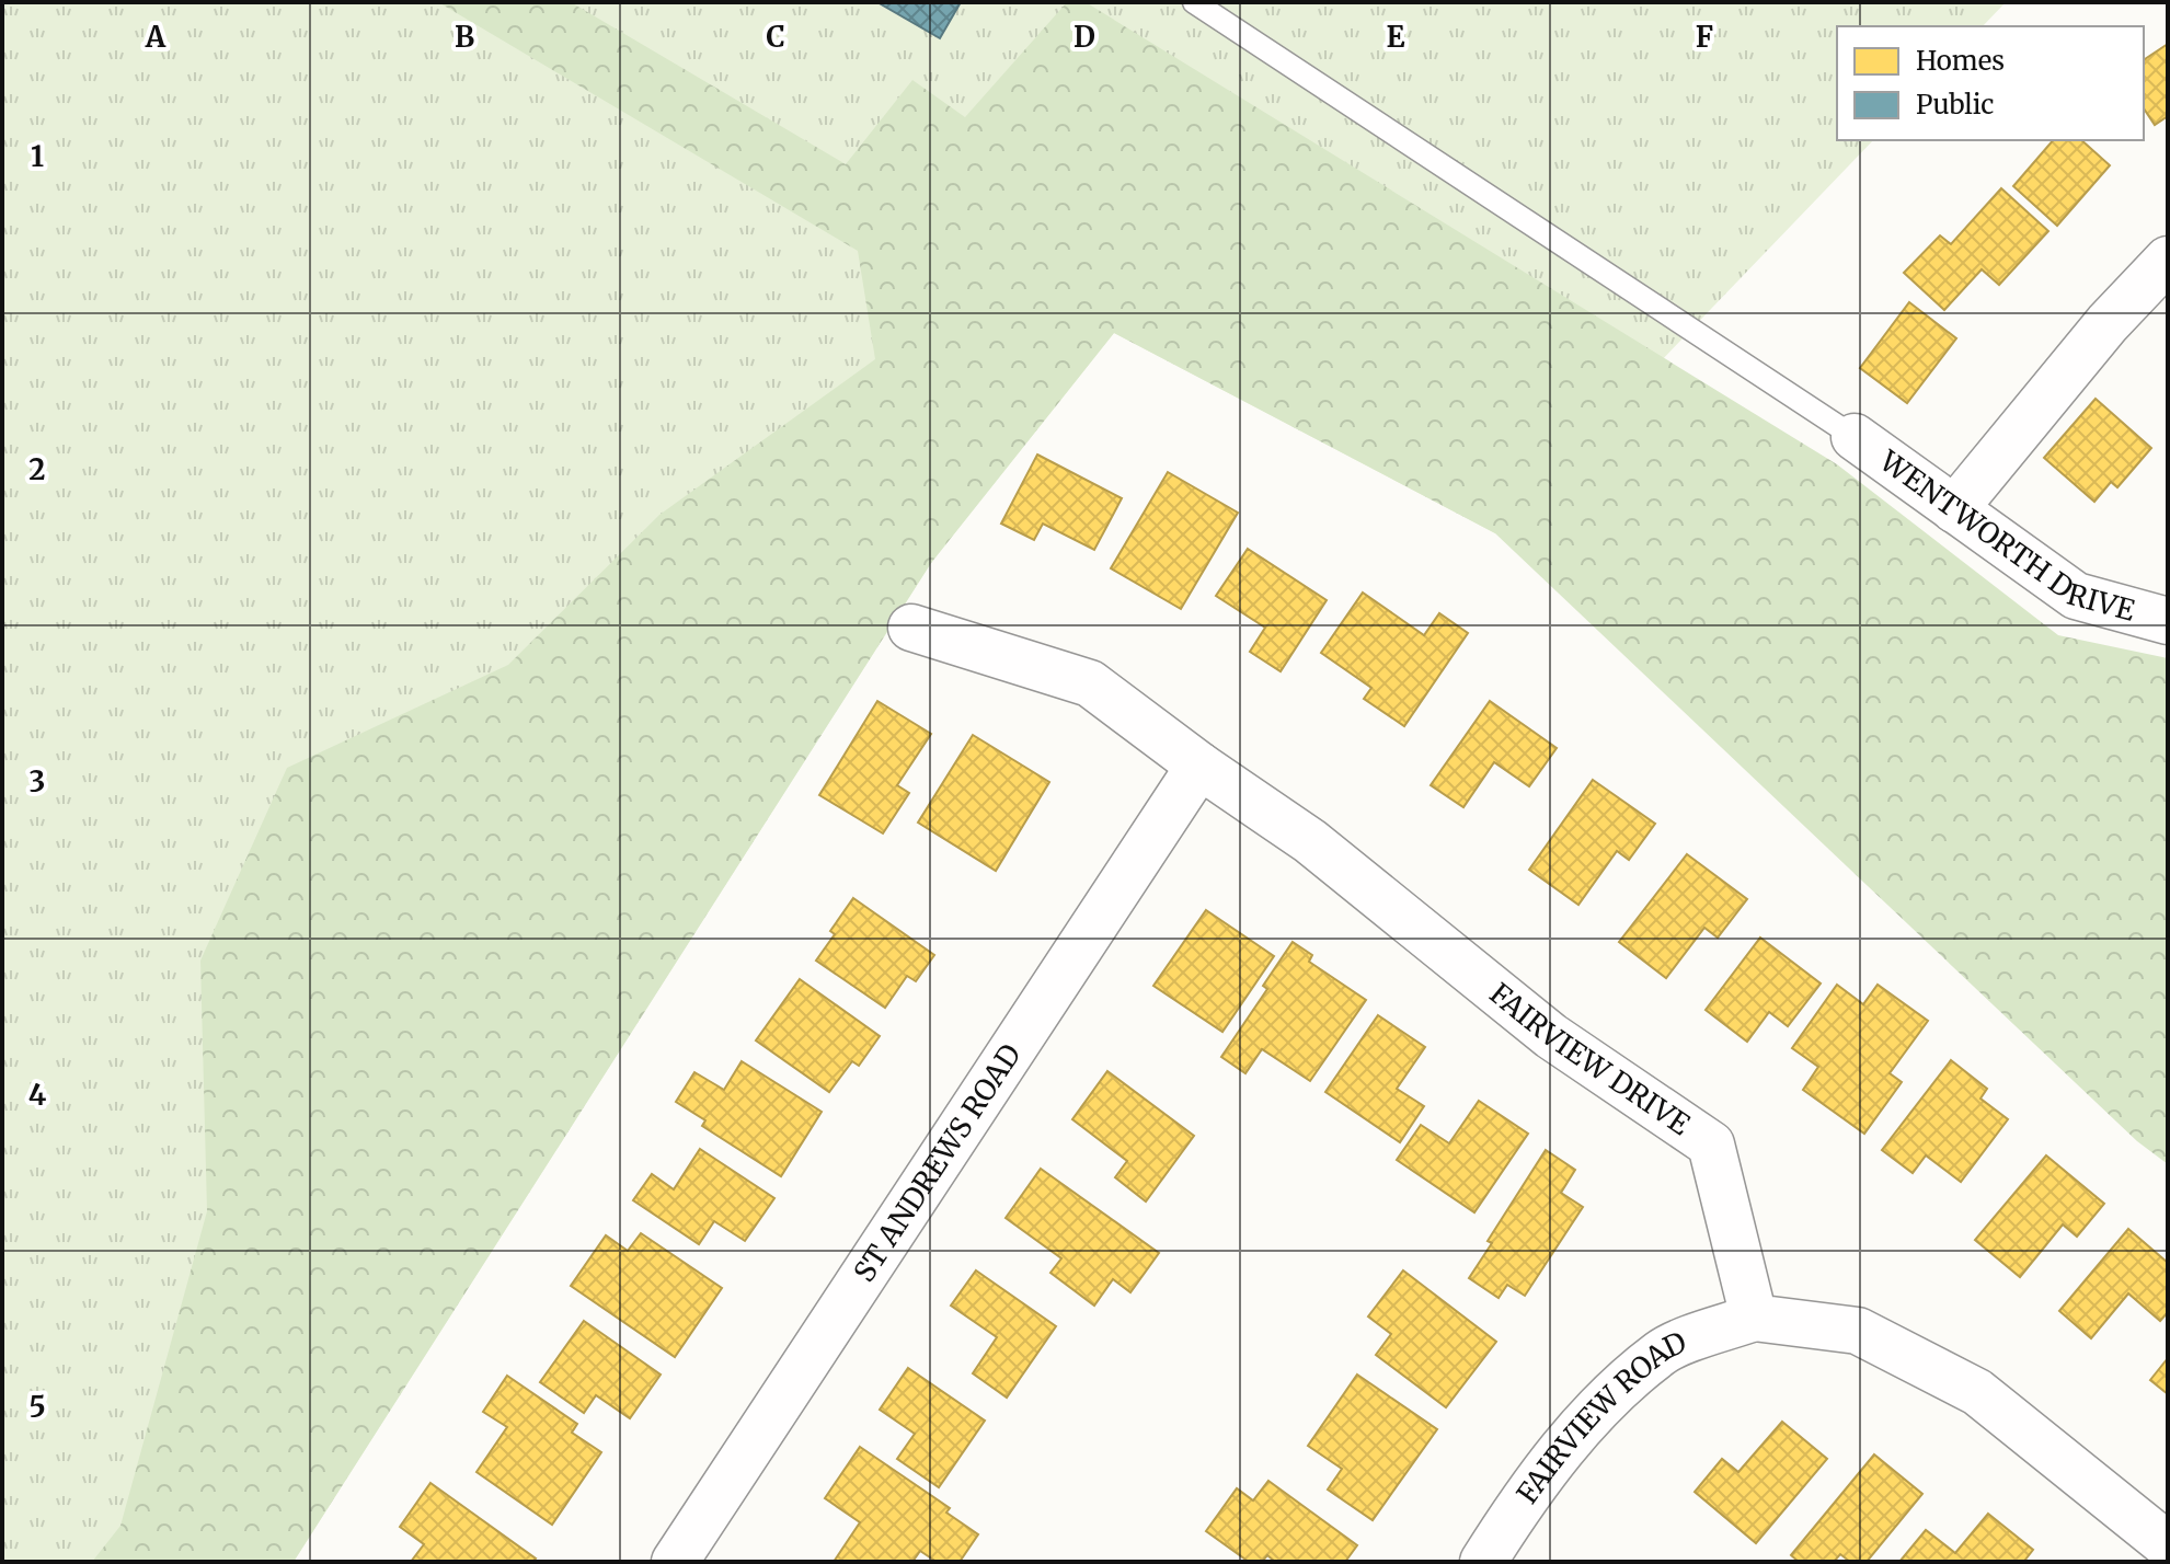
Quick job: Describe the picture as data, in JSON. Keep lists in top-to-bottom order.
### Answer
{
  "streets": {
    "street": [
      "WENTWORTH DRIVE",
      "FAIRVIEW DRIVE",
      "ST ANDREWS ROAD",
      "FAIRVIEW ROAD"
    ]
  },
  "crossings": [
    ["FAIRVIEW DRIVE", "ST ANDREWS ROAD"],
    ["FAIRVIEW DRIVE", "FAIRVIEW ROAD"]
  ],
  "legend": ["Homes", "Public"],
  "grid": {
    "columns": [
      "A",
      "B",
      "C",
      "D",
      "E",
      "F"
    ],
    "rows": [
      "1",
      "2",
      "3",
      "4",
      "5"
    ]
  }
}
